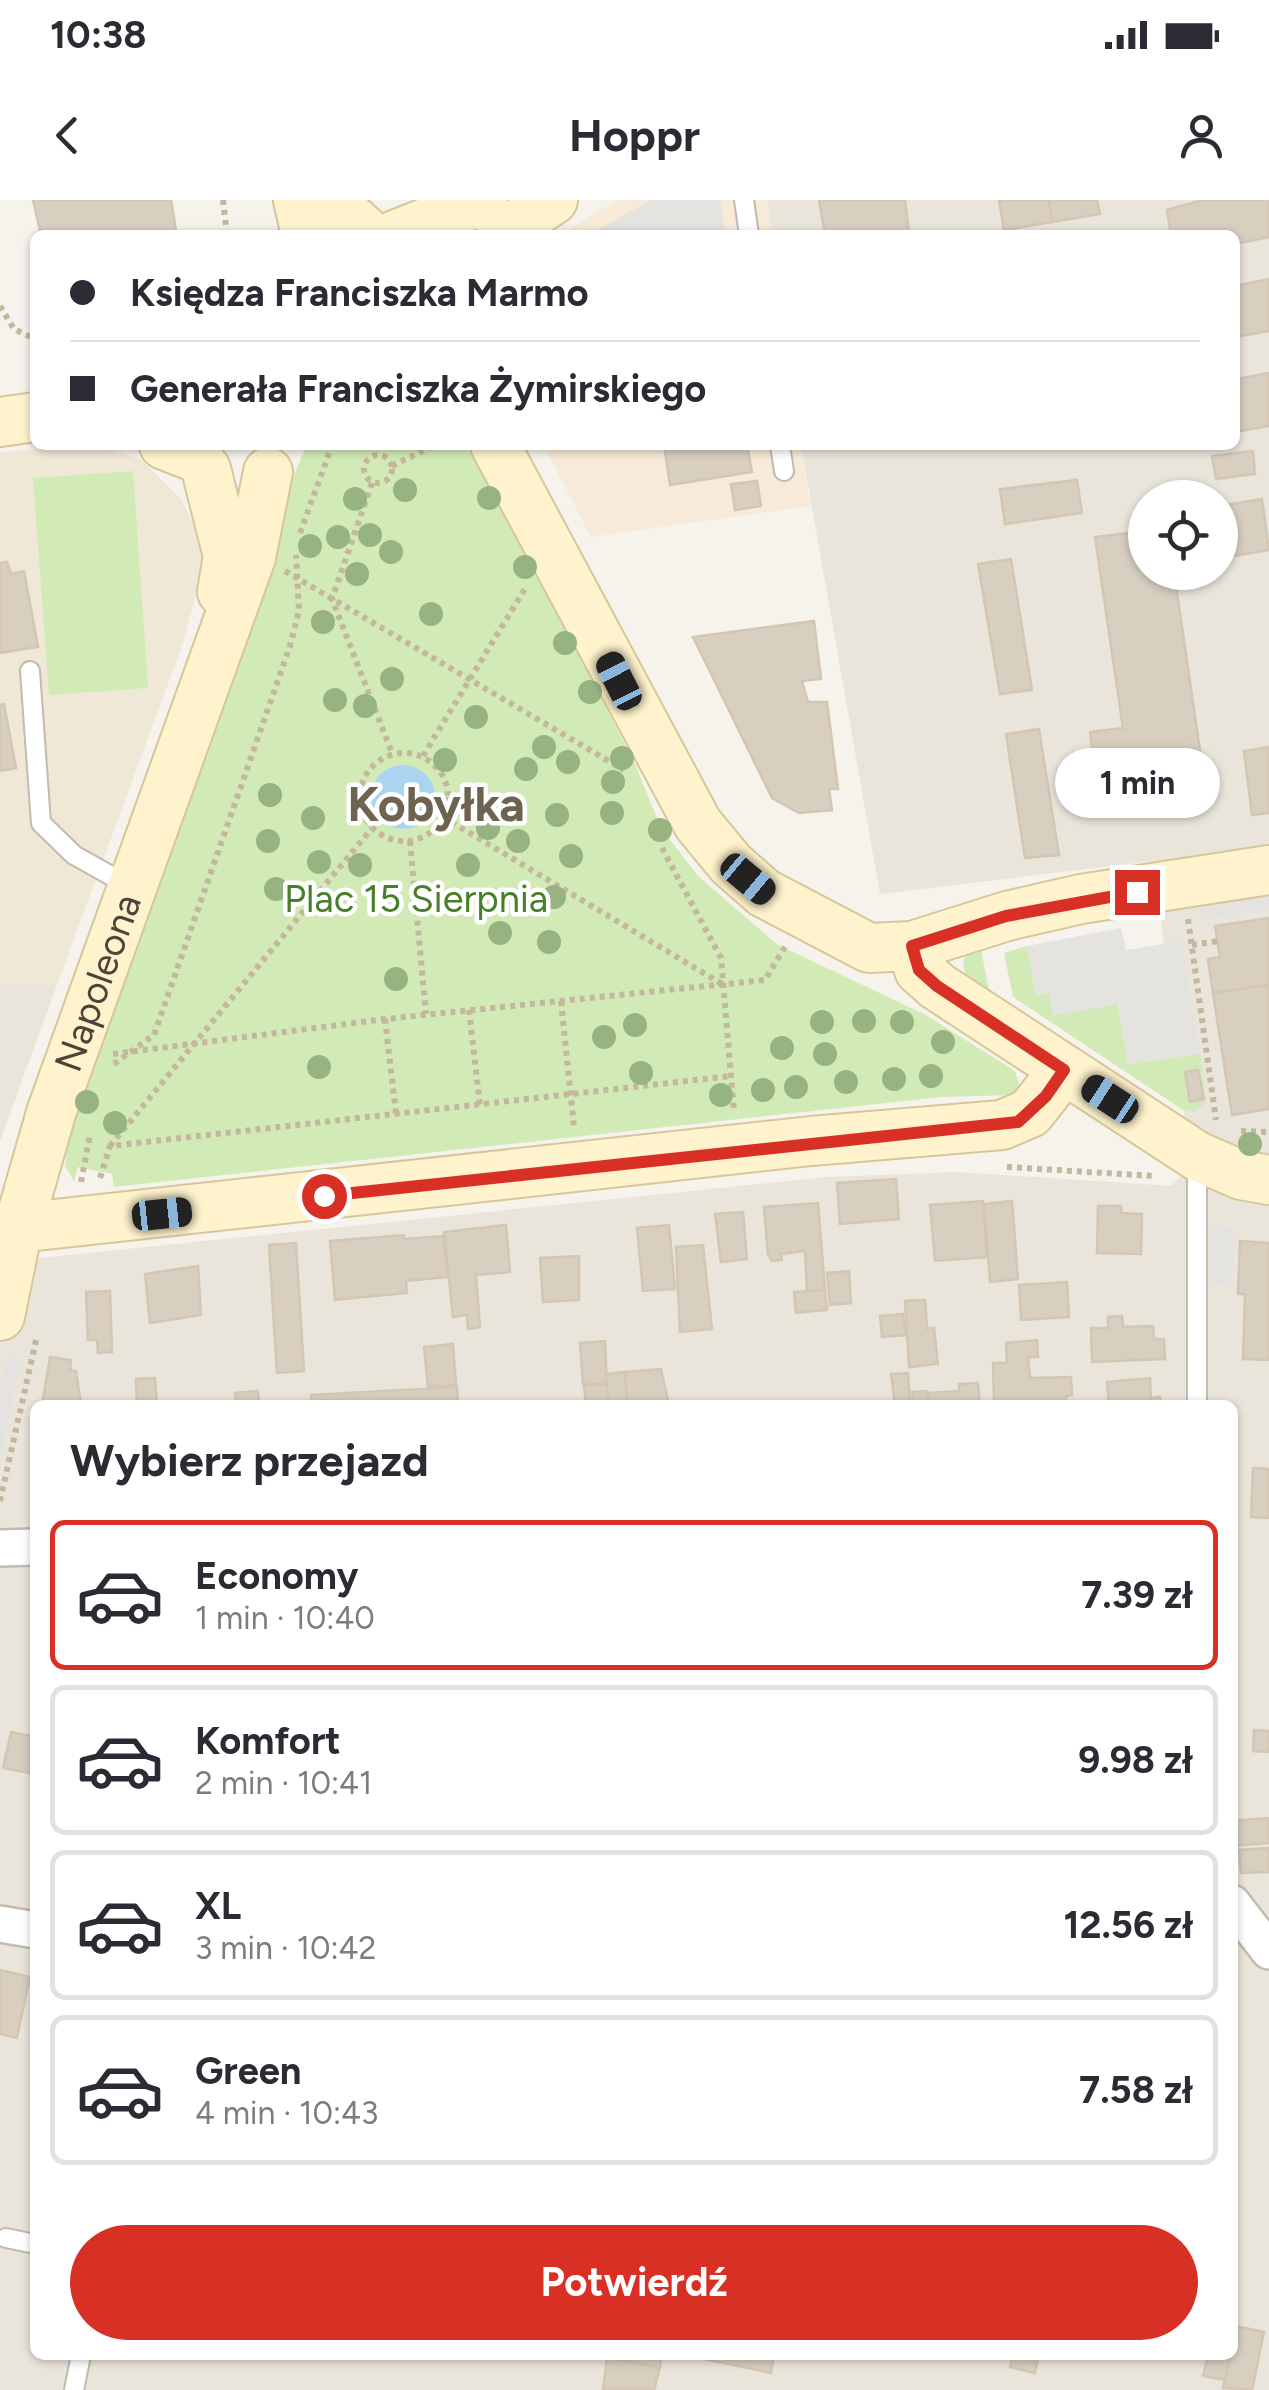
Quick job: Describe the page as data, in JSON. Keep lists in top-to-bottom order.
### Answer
{
  "streets": {
    "street": ["Napoleona"]
  },
  "districts": ["Kobyłka"],
  "parks": ["Plac 15 Sierpnia"],
  "page": {
    "status": "10:38",
    "header": "Hoppr",
    "banner": ["Księdza Franciszka Marmo", "Generała Franciszka Żymirskiego"],
    "bubble": "1 min",
    "heading": "Wybierz przejazd",
    "list": [
      {
        "name": "Economy",
        "note": "1 min · 10:40",
        "value": "7.39 zł"
      },
      {
        "name": "Komfort",
        "note": "2 min · 10:41",
        "value": "9.98 zł"
      },
      {
        "name": "XL",
        "note": "3 min · 10:42",
        "value": "12.56 zł"
      },
      {
        "name": "Green",
        "note": "4 min · 10:43",
        "value": "7.58 zł"
      }
    ],
    "buttons": "Potwierdź"
  }
}
